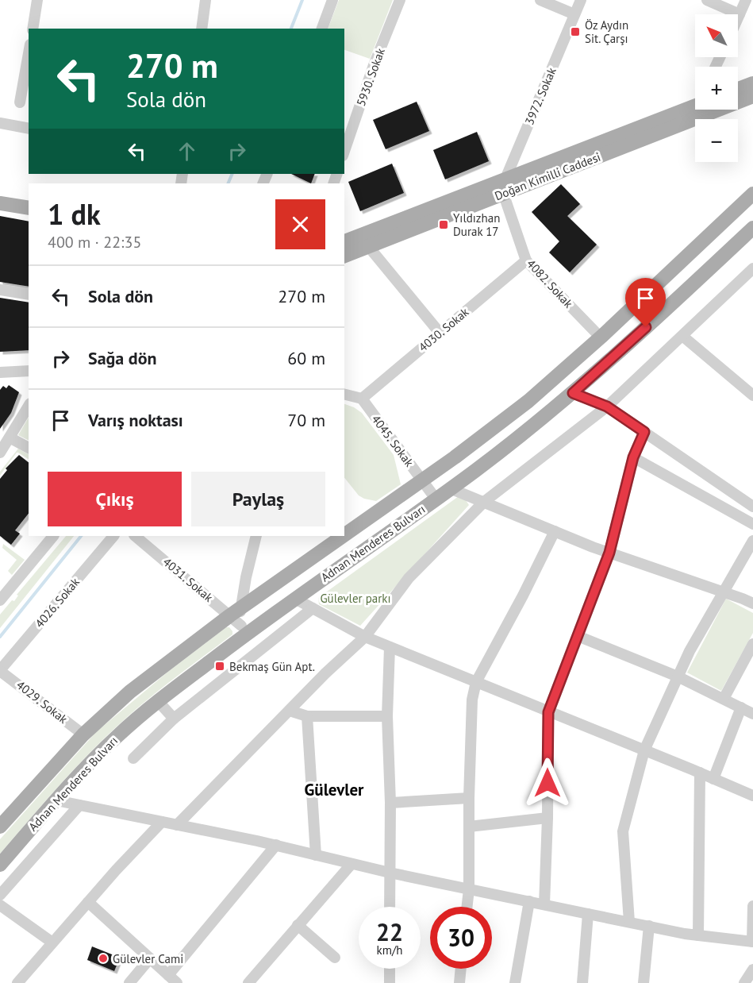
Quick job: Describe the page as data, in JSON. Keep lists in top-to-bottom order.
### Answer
{
  "streets": {
    "main road": ["Doğan Kimilli Caddesi", "Adnan Menderes Bulvarı"],
    "street": [
      "5930. Sokak",
      "3972. Sokak",
      "4082. Sokak",
      "4030. Sokak",
      "4045. Sokak",
      "4031. Sokak",
      "4026. Sokak",
      "4029. Sokak"
    ]
  },
  "crossings": [
    ["3972. Sokak", "Doğan Kimilli Caddesi"],
    ["3972. Sokak", "4082. Sokak"],
    ["Doğan Kimilli Caddesi", "4082. Sokak"],
    ["4082. Sokak", "4030. Sokak"],
    ["4082. Sokak", "Adnan Menderes Bulvarı"],
    ["4030. Sokak", "4045. Sokak"],
    ["4045. Sokak", "Adnan Menderes Bulvarı"],
    ["Adnan Menderes Bulvarı", "4031. Sokak"],
    ["Adnan Menderes Bulvarı", "4029. Sokak"],
    ["4026. Sokak", "4029. Sokak"]
  ],
  "districts": ["Gülevler"],
  "parks": ["Gülevler parkı"],
  "places": {
    "transit": ["Öz Aydın Sit. Çarşı", "Yıldızhan Durak 17", "Bekmaş Gün Apt."],
    "other": ["Gülevler Cami"]
  },
  "north": "top left",
  "page": {
    "map_buttons": ["+", "−"],
    "turn": ["270 m", "Sola dön"],
    "heading": ["1 dk", "400 m · 22:35"],
    "list": [
      {
        "name": "Sola dön",
        "value": "270 m"
      },
      {
        "name": "Sağa dön",
        "value": "60 m"
      },
      {
        "name": "Varış noktası",
        "value": "70 m"
      }
    ],
    "buttons": ["Çıkış", "Paylaş"],
    "speed": "22 km/h",
    "limit": "30"
  }
}
